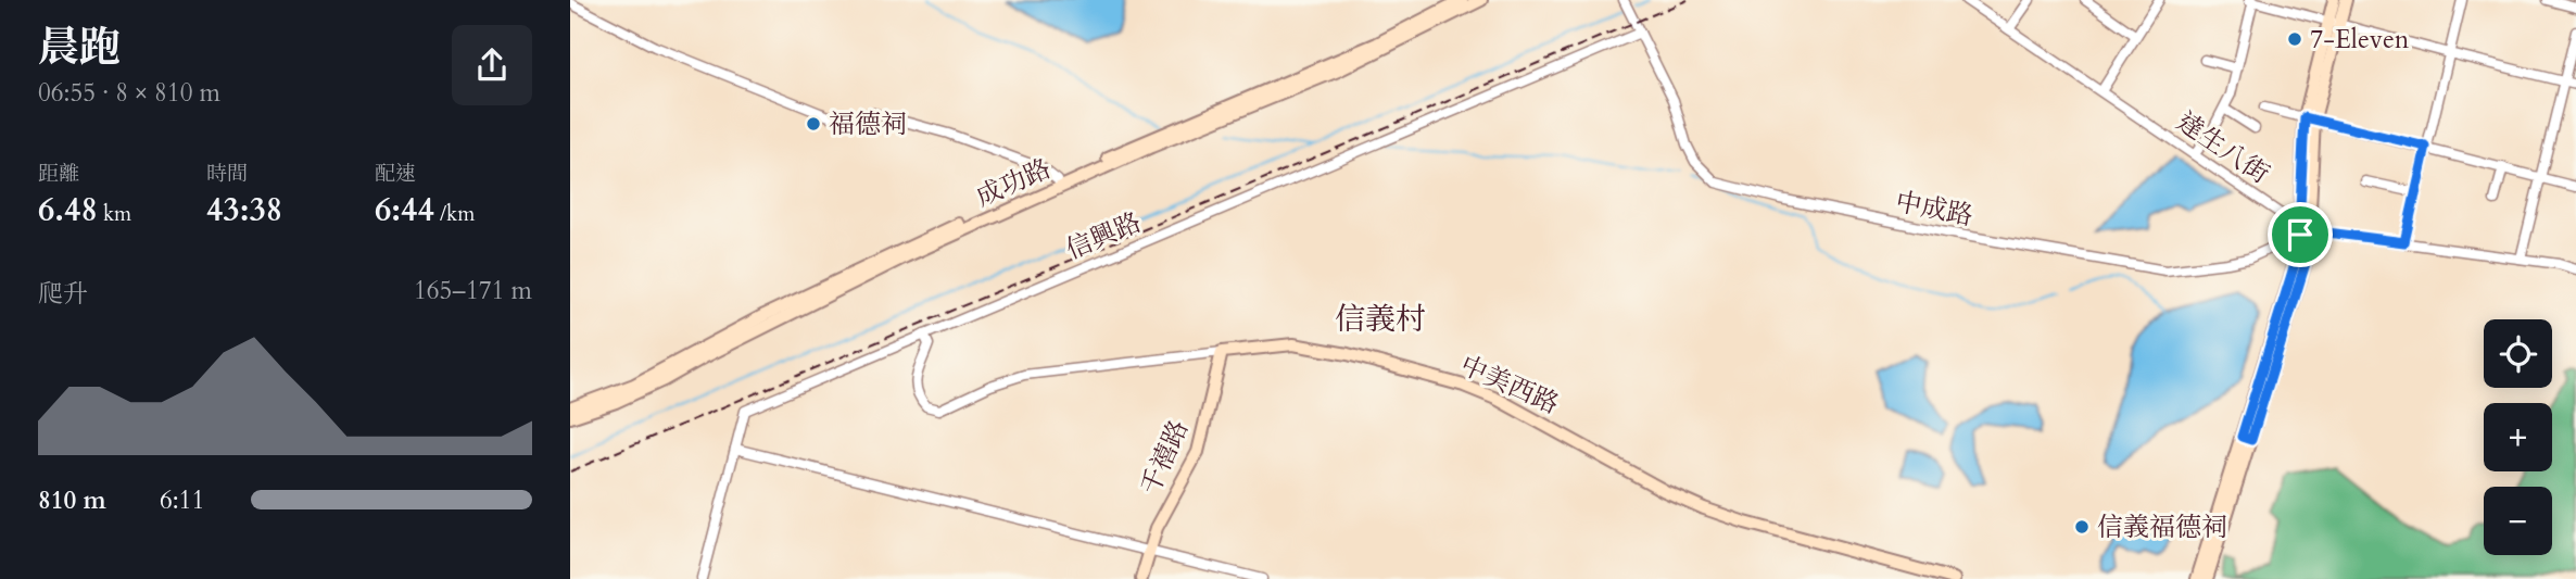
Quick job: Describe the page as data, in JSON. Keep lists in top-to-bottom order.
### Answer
{
  "streets": {
    "street": [
      "達生八街",
      "成功路",
      "中成路",
      "信興路",
      "中美西路",
      "千禧路"
    ]
  },
  "crossings": [
    ["達生八街", "中成路"],
    ["中成路", "信興路"],
    ["信興路", "中美西路"],
    ["中美西路", "千禧路"]
  ],
  "districts": ["信義村"],
  "places": ["7-Eleven", "福德祠", "信義福德祠"],
  "page": {
    "heading": ["晨跑", "06:55 · 8 × 810 m"],
    "stats": [
      ["距離", "6.48 km"],
      ["時間", "43:38"],
      ["配速", "6:44 /km"]
    ],
    "chart": ["爬升", "165–171 m"],
    "map_buttons": ["+", "−"],
    "list": [
      {
        "name": "810 m",
        "note": "6:11"
      }
    ]
  }
}
